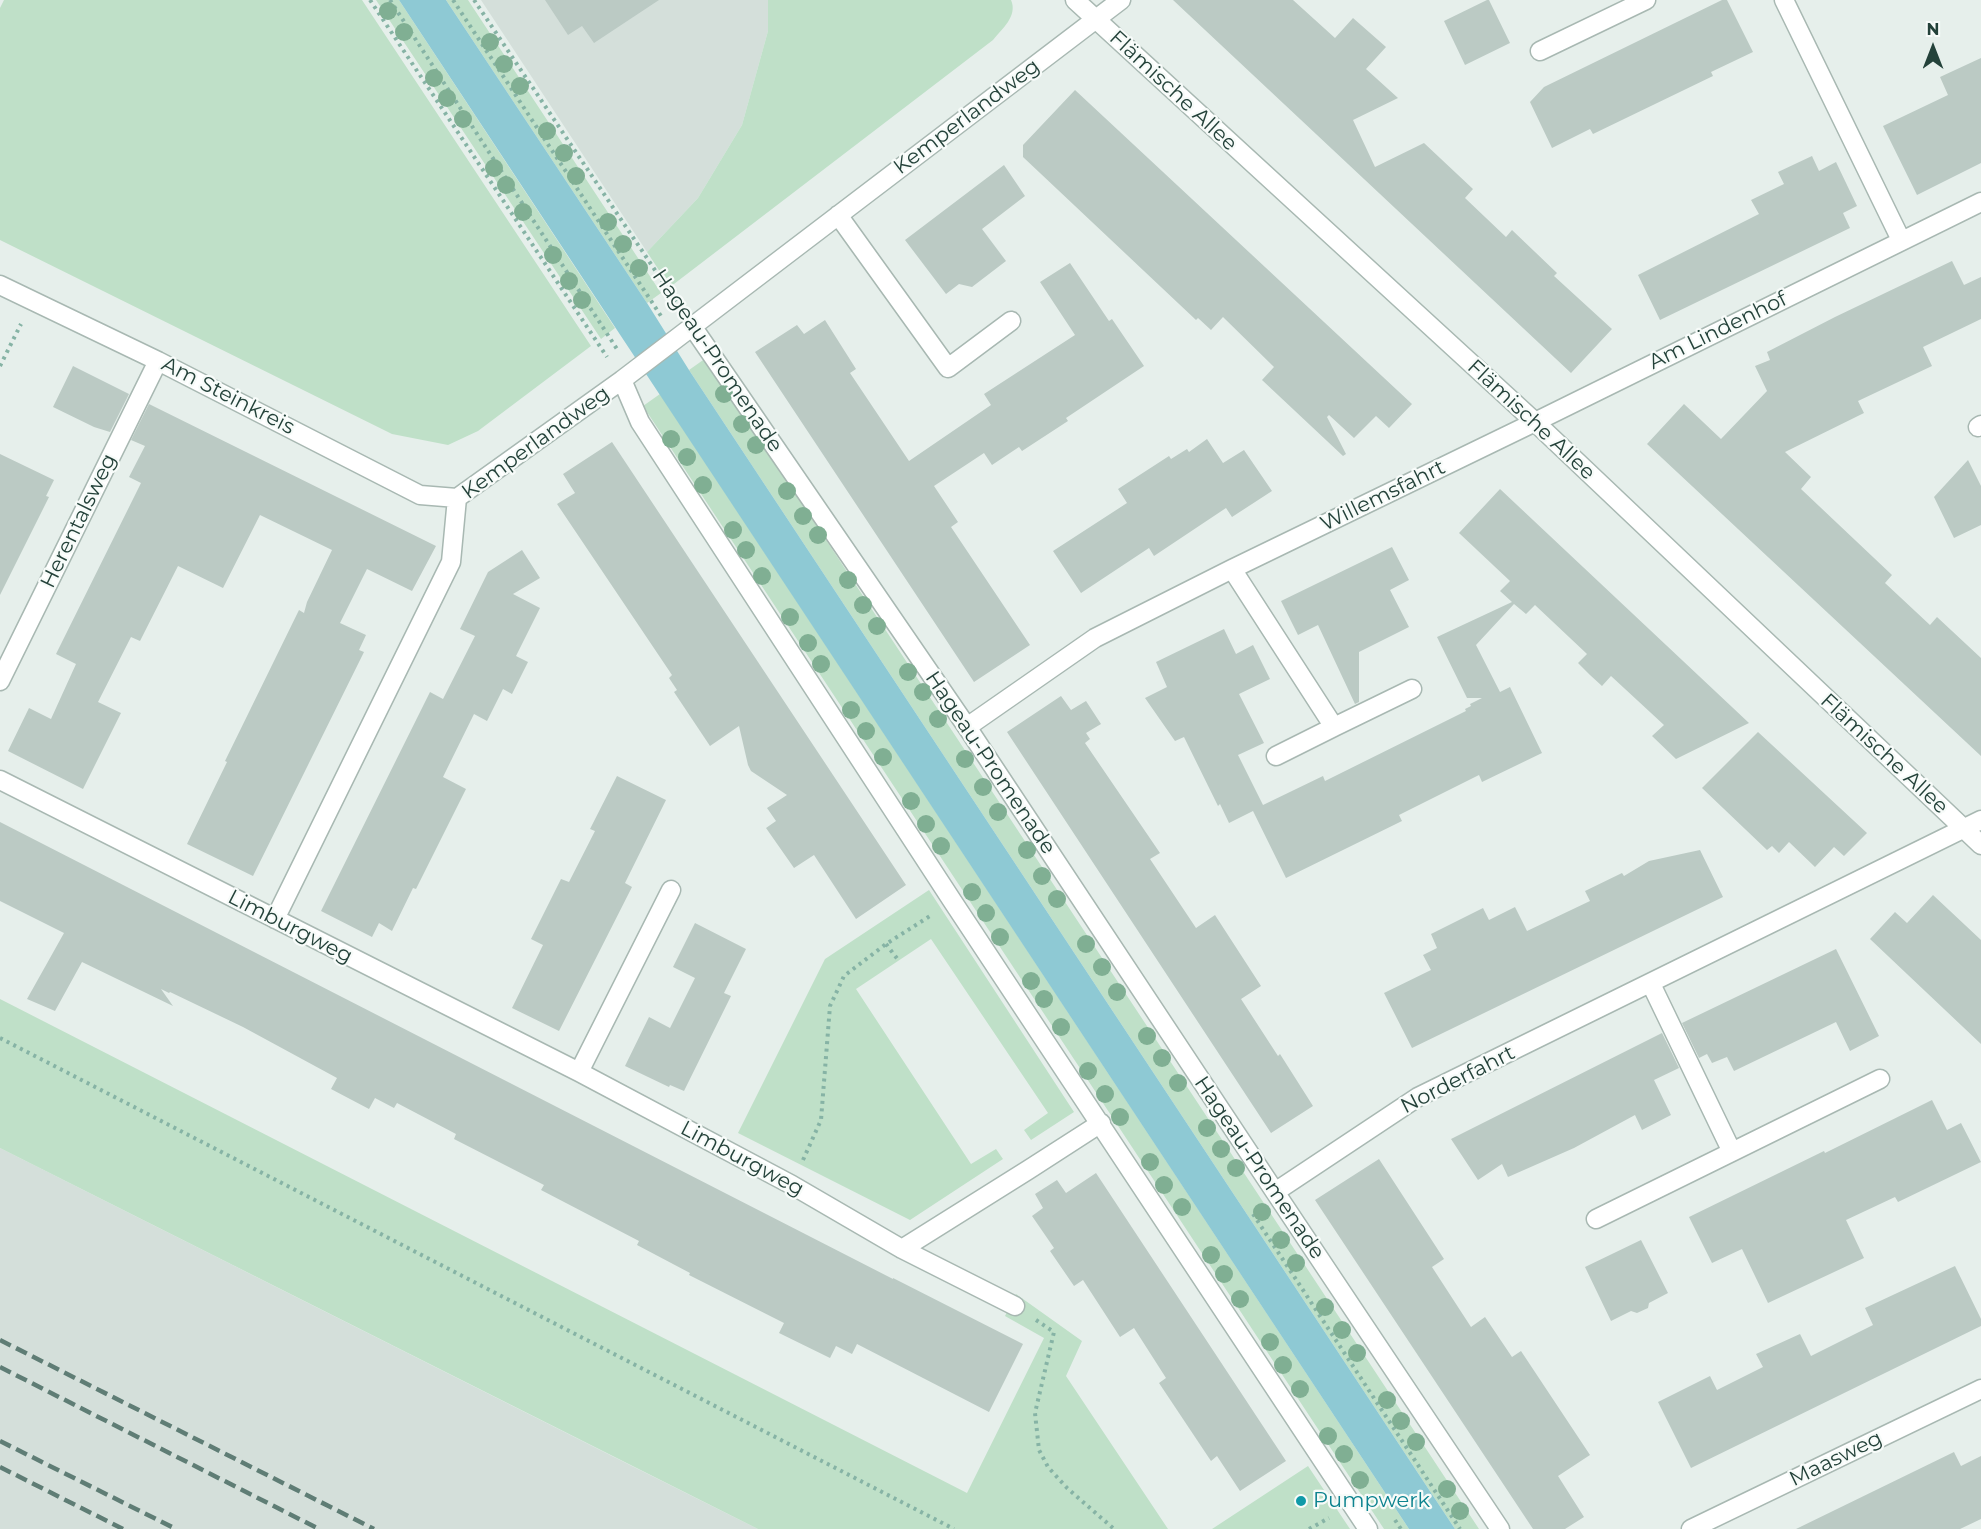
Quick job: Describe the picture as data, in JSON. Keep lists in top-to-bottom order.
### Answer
{
  "streets": {
    "street": [
      "Flämische Allee",
      "Kemperlandweg",
      "Am Lindenhof",
      "Hageau-Promenade",
      "Am Steinkreis",
      "Willemsfahrt",
      "Herentalsweg",
      "Limburgweg",
      "Norderfahrt",
      "Maasweg"
    ]
  },
  "crossings": [
    ["Flämische Allee", "Kemperlandweg"],
    ["Flämische Allee", "Am Lindenhof"],
    ["Flämische Allee", "Willemsfahrt"],
    ["Flämische Allee", "Norderfahrt"],
    ["Kemperlandweg", "Hageau-Promenade"],
    ["Kemperlandweg", "Am Steinkreis"],
    ["Kemperlandweg", "Limburgweg"],
    ["Am Lindenhof", "Willemsfahrt"],
    ["Hageau-Promenade", "Willemsfahrt"],
    ["Hageau-Promenade", "Norderfahrt"],
    ["Am Steinkreis", "Herentalsweg"]
  ],
  "places": ["Pumpwerk"],
  "north": "top"
}
